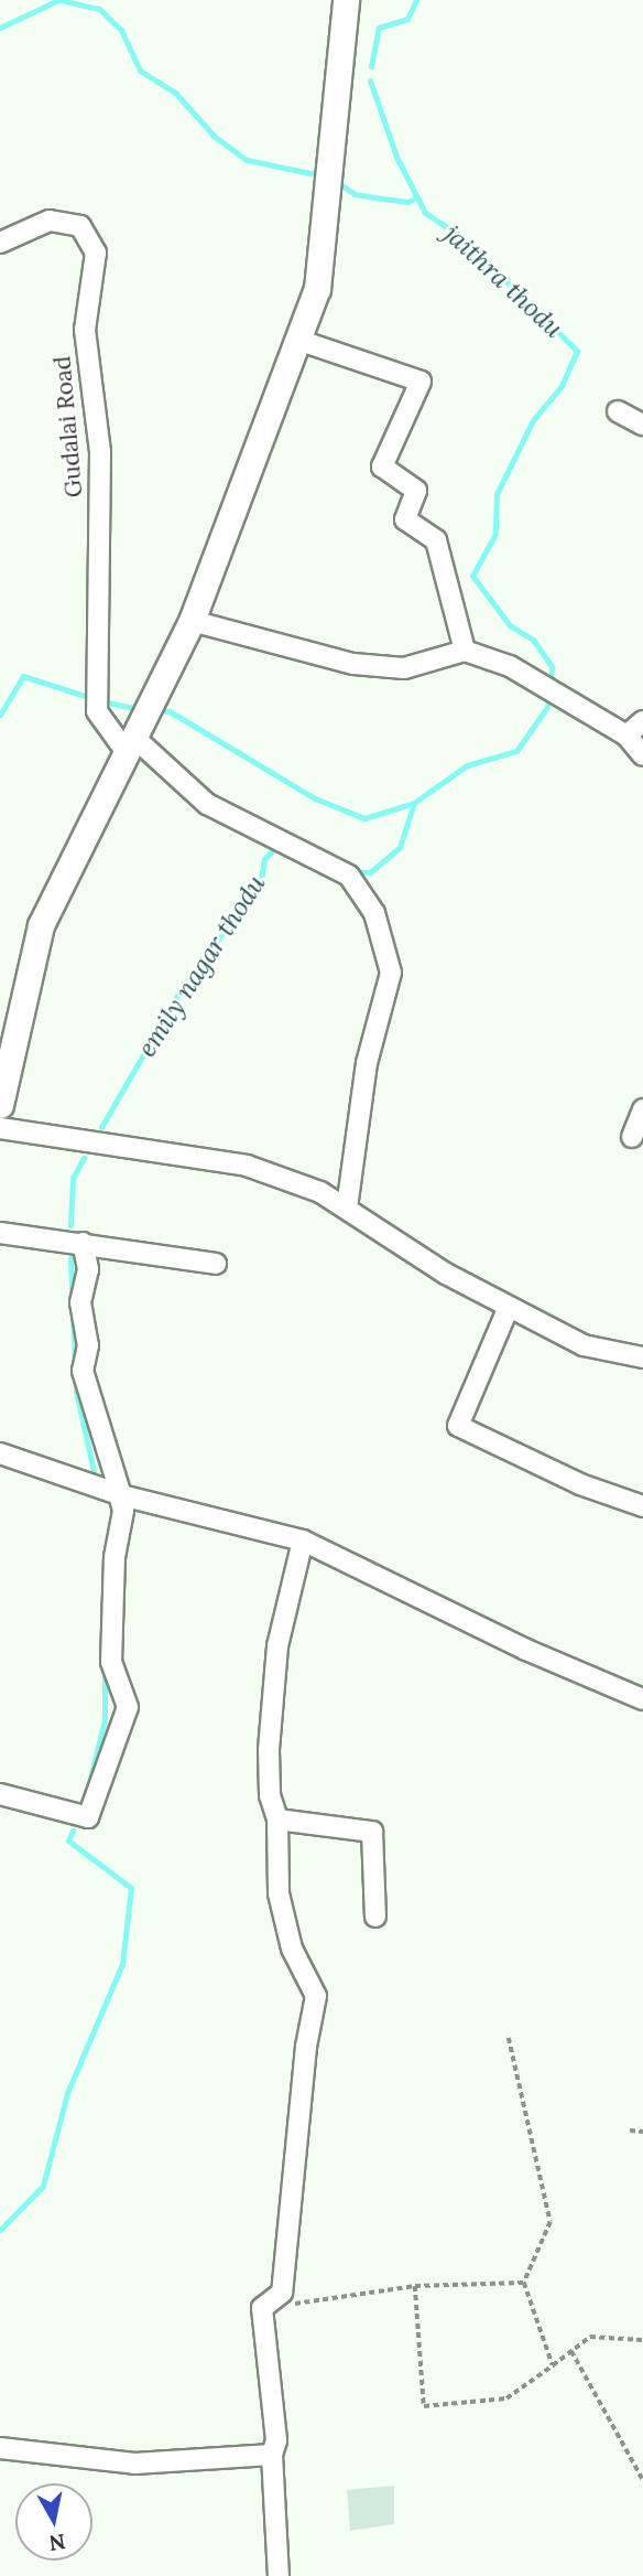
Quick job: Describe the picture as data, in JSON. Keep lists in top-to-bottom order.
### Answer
{
  "streets": {
    "street": ["Gudalai Road"]
  },
  "water": ["jaithra thodu", "emily nagar thodu"],
  "north": "bottom"
}
